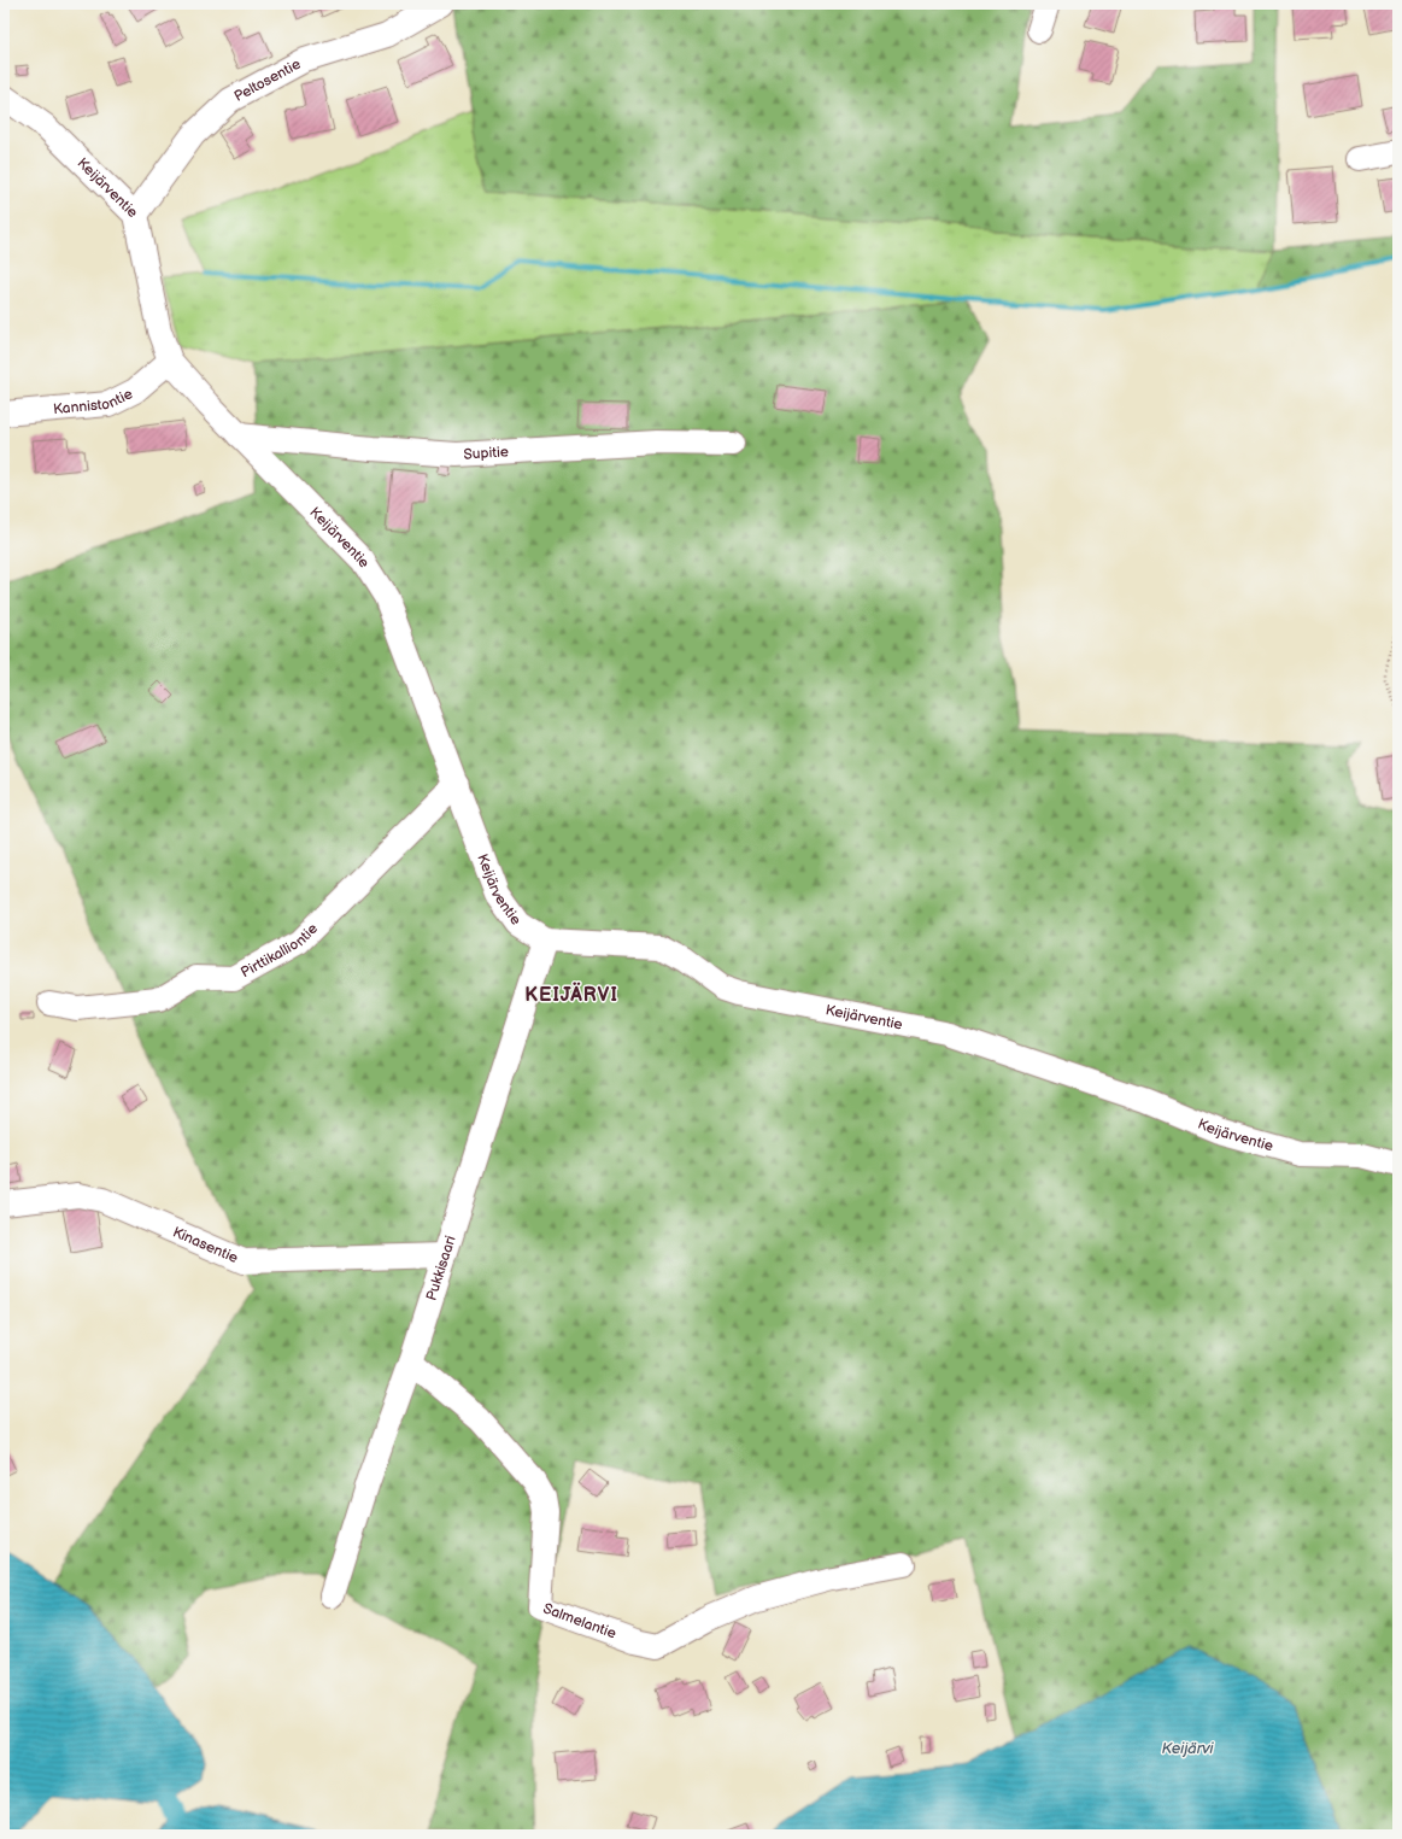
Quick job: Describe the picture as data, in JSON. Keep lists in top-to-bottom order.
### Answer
{
  "streets": {
    "street": [
      "Peltosentie",
      "Keijärventie",
      "Kannistontie",
      "Supitie",
      "Pirttikalliontie",
      "Kinasentie",
      "Pukkisaari",
      "Salmelantie"
    ]
  },
  "crossings": [
    ["Peltosentie", "Keijärventie"],
    ["Keijärventie", "Kannistontie"],
    ["Keijärventie", "Supitie"],
    ["Keijärventie", "Pirttikalliontie"],
    ["Keijärventie", "Pukkisaari"],
    ["Kinasentie", "Pukkisaari"],
    ["Pukkisaari", "Salmelantie"]
  ],
  "districts": ["KEIJÄRVI"],
  "water": ["Keijärvi"]
}
